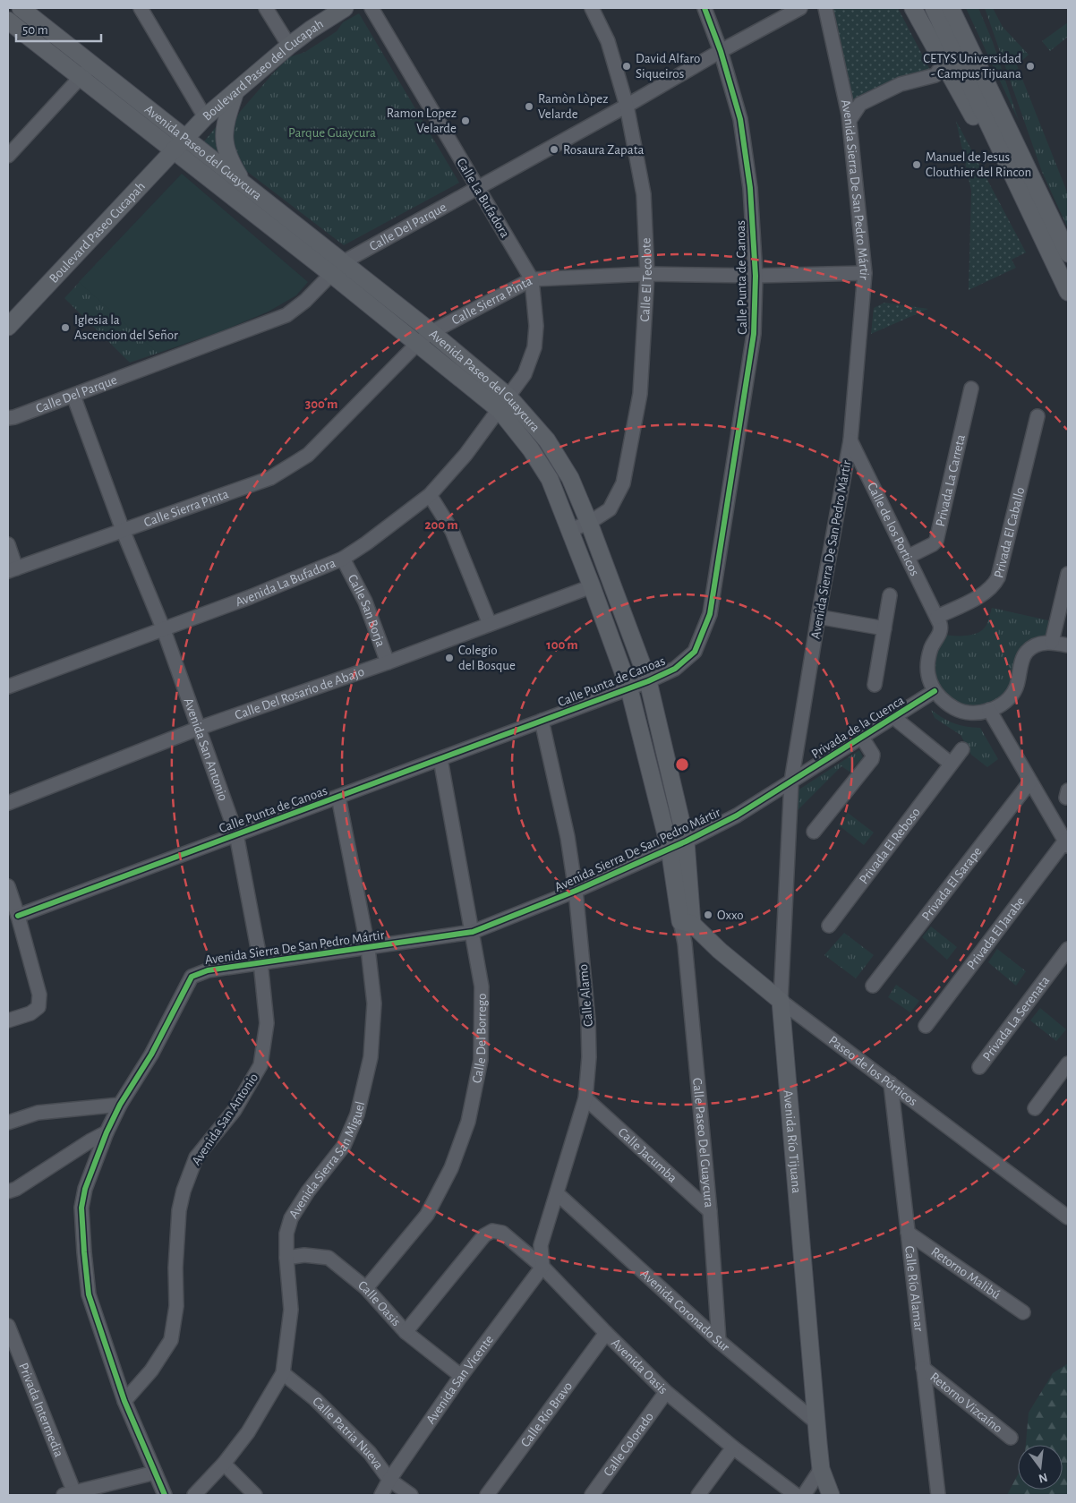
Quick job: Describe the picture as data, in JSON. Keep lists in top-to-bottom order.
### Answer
{
  "streets": {
    "main road": [
      "Boulevard Paseo del Cucapah",
      "Avenida Paseo del Guaycura",
      "Boulevard Paseo Cucapah",
      "Paseo de los Pórticos",
      "Avenida Río Tijuana"
    ],
    "street": [
      "Avenida Sierra De San Pedro Mártir",
      "Calle La Bufadora",
      "Calle Del Parque",
      "Calle Punta de Canoas",
      "Calle El Tecolote",
      "Calle Sierra Pinta",
      "Privada La Carreta",
      "Calle de los Porticos",
      "Privada El Caballo",
      "Avenida La Bufadora",
      "Calle San Borja",
      "Calle Del Rosario de Abajo",
      "Privada de la Cuenca",
      "Avenida San Antonio",
      "Privada El Reboso",
      "Privada El Sarape",
      "Privada El Jarabe",
      "Calle Alamo",
      "Privada La Serenata",
      "Calle Del Borrego",
      "Calle Paseo Del Guaycura",
      "Calle Jacumba",
      "Avenida Sierra San Miguel",
      "Retorno Malibú",
      "Calle Río Alamar",
      "Calle Oasis",
      "Avenida Coronado Sur",
      "Avenida Oasis",
      "Avenida San Vicente",
      "Retorno Vizcaíno",
      "Privada Intermedia",
      "Calle Río Bravo",
      "Calle Patria Nueva",
      "Calle Colorado"
    ]
  },
  "crossings": [
    ["Boulevard Paseo del Cucapah", "Avenida Paseo del Guaycura"],
    ["Boulevard Paseo del Cucapah", "Boulevard Paseo Cucapah"],
    ["Avenida Paseo del Guaycura", "Avenida Sierra De San Pedro Mártir"],
    ["Avenida Paseo del Guaycura", "Calle La Bufadora"],
    ["Avenida Paseo del Guaycura", "Calle Del Parque"],
    ["Avenida Paseo del Guaycura", "Boulevard Paseo Cucapah"],
    ["Avenida Paseo del Guaycura", "Calle Punta de Canoas"],
    ["Avenida Paseo del Guaycura", "Calle El Tecolote"],
    ["Avenida Paseo del Guaycura", "Calle Sierra Pinta"],
    ["Avenida Paseo del Guaycura", "Avenida La Bufadora"],
    ["Avenida Paseo del Guaycura", "Calle Del Rosario de Abajo"],
    ["Avenida Paseo del Guaycura", "Paseo de los Pórticos"],
    ["Avenida Paseo del Guaycura", "Calle Paseo Del Guaycura"],
    ["Avenida Sierra De San Pedro Mártir", "Calle Sierra Pinta"],
    ["Avenida Sierra De San Pedro Mártir", "Calle de los Porticos"],
    ["Avenida Sierra De San Pedro Mártir", "Privada de la Cuenca"],
    ["Avenida Sierra De San Pedro Mártir", "Avenida San Antonio"],
    ["Avenida Sierra De San Pedro Mártir", "Calle Alamo"],
    ["Avenida Sierra De San Pedro Mártir", "Calle Del Borrego"],
    ["Avenida Sierra De San Pedro Mártir", "Avenida Río Tijuana"],
    ["Avenida Sierra De San Pedro Mártir", "Avenida Sierra San Miguel"],
    ["Calle La Bufadora", "Calle Del Parque"],
    ["Calle La Bufadora", "Calle Sierra Pinta"],
    ["Calle La Bufadora", "Avenida La Bufadora"],
    ["Calle Del Parque", "Calle Punta de Canoas"],
    ["Calle Del Parque", "Calle El Tecolote"],
    ["Calle Del Parque", "Avenida San Antonio"],
    ["Calle Punta de Canoas", "Calle Sierra Pinta"],
    ["Calle Punta de Canoas", "Avenida San Antonio"],
    ["Calle Punta de Canoas", "Calle Alamo"],
    ["Calle Punta de Canoas", "Calle Del Borrego"],
    ["Calle Punta de Canoas", "Avenida Sierra San Miguel"],
    ["Calle El Tecolote", "Calle Sierra Pinta"],
    ["Calle Sierra Pinta", "Avenida San Antonio"],
    ["Privada La Carreta", "Calle de los Porticos"],
    ["Calle de los Porticos", "Privada El Caballo"],
    ["Avenida La Bufadora", "Calle San Borja"],
    ["Avenida La Bufadora", "Avenida San Antonio"],
    ["Calle San Borja", "Calle Del Rosario de Abajo"],
    ["Calle Del Rosario de Abajo", "Avenida San Antonio"],
    ["Privada de la Cuenca", "Avenida Río Tijuana"],
    ["Calle Alamo", "Calle Jacumba"],
    ["Calle Alamo", "Avenida Coronado Sur"],
    ["Calle Alamo", "Avenida Oasis"],
    ["Calle Alamo", "Avenida San Vicente"],
    ["Calle Del Borrego", "Calle Oasis"],
    ["Paseo de los Pórticos", "Avenida Río Tijuana"],
    ["Paseo de los Pórticos", "Calle Paseo Del Guaycura"],
    ["Paseo de los Pórticos", "Calle Río Alamar"],
    ["Avenida Río Tijuana", "Avenida Coronado Sur"],
    ["Calle Paseo Del Guaycura", "Calle Jacumba"],
    ["Calle Paseo Del Guaycura", "Avenida Coronado Sur"],
    ["Avenida Sierra San Miguel", "Calle Oasis"],
    ["Avenida Sierra San Miguel", "Calle Patria Nueva"],
    ["Retorno Malibú", "Calle Río Alamar"],
    ["Calle Río Alamar", "Retorno Vizcaíno"],
    ["Calle Oasis", "Avenida Oasis"],
    ["Calle Oasis", "Avenida San Vicente"],
    ["Avenida Oasis", "Avenida San Vicente"],
    ["Avenida Oasis", "Calle Río Bravo"],
    ["Avenida Oasis", "Calle Colorado"],
    ["Avenida San Vicente", "Calle Patria Nueva"]
  ],
  "parks": ["Parque Guaycura"],
  "places": [
    "David Alfaro Siqueiros",
    "CETYS Universidad - Campus Tijuana",
    "Ramòn Lòpez Velarde",
    "Ramon Lopez Velarde",
    "Rosaura Zapata",
    "Manuel de Jesus Clouthier del Rincon",
    "Iglesia la Ascencion del Señor",
    "Colegio del Bosque",
    "Oxxo"
  ],
  "scale_bar": "50 m",
  "north": "bottom",
  "rings": ["300 m", "200 m", "100 m"]
}
